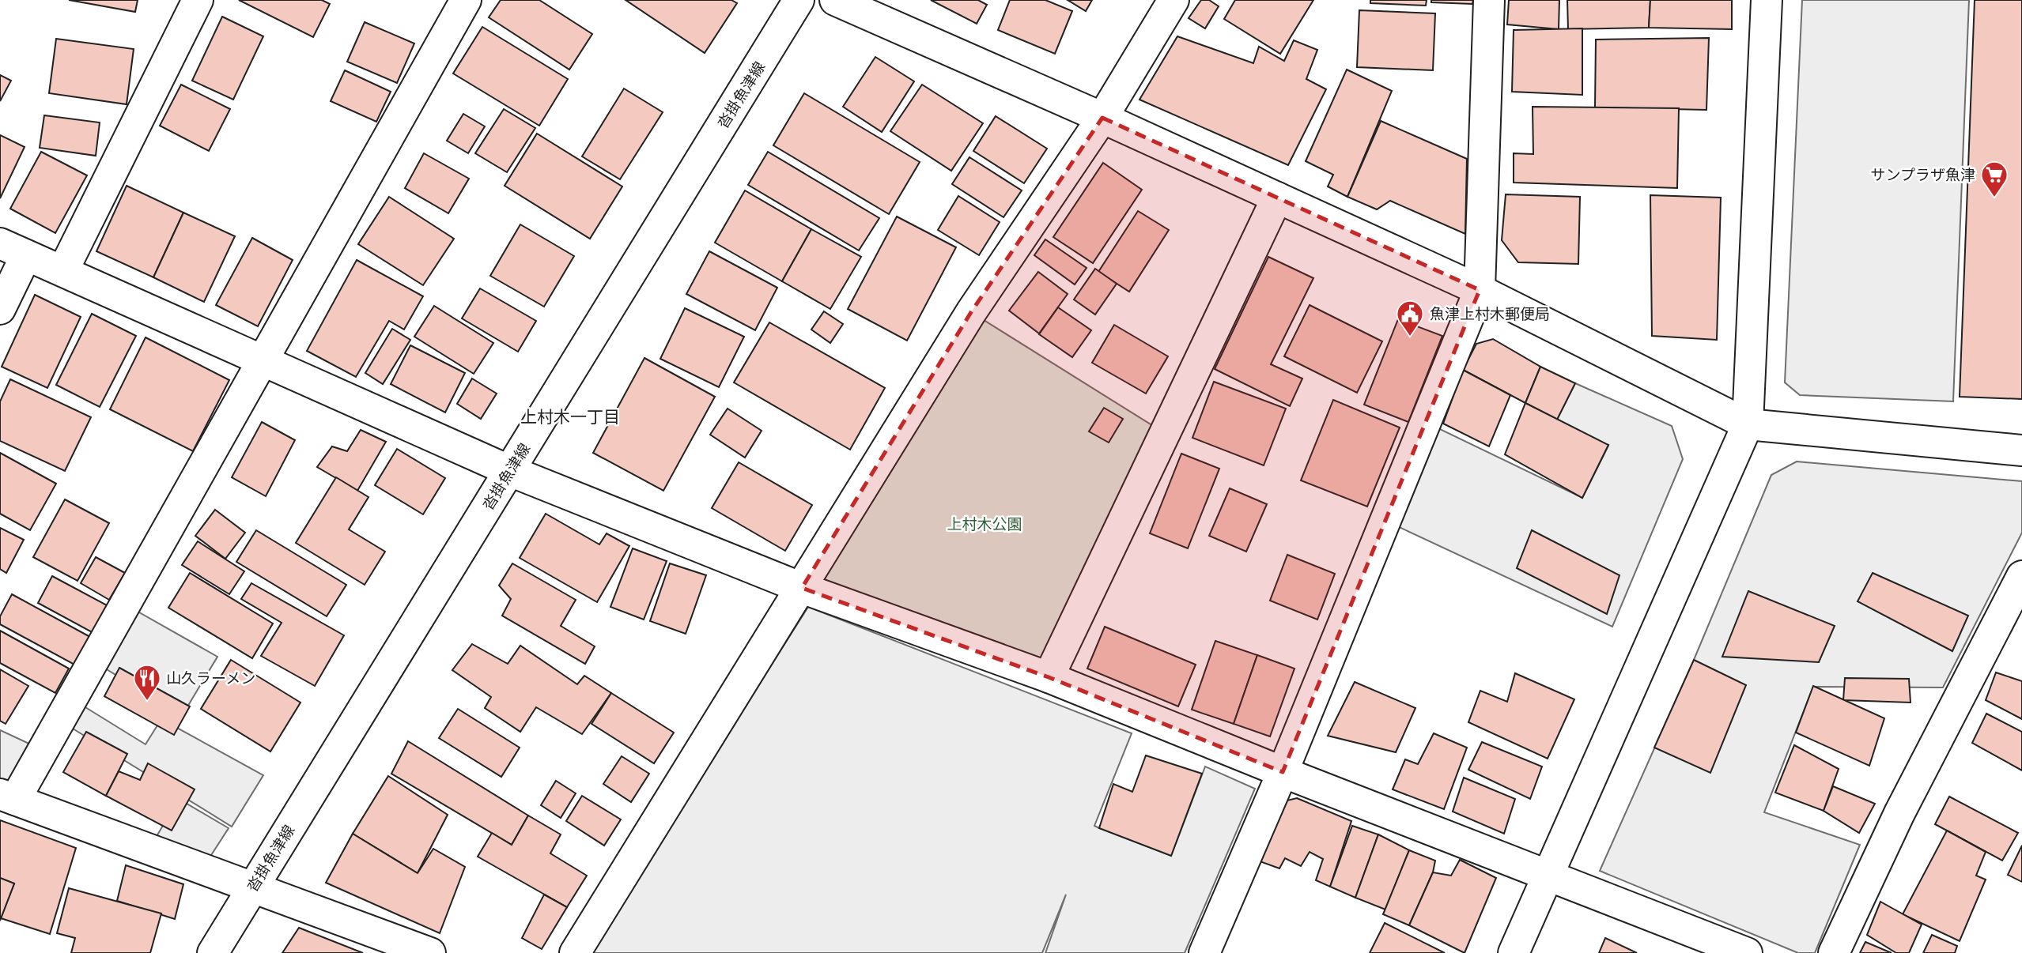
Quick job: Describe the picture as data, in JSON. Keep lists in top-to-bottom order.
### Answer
{
  "streets": {
    "street": ["沓掛魚津線"]
  },
  "districts": ["上村木一丁目"],
  "parks": ["上村木公園"],
  "places": {
    "supermarket": ["サンプラザ魚津"],
    "public building": ["魚津上村木郵便局"],
    "restaurant": ["山久ラーメン"]
  }
}
